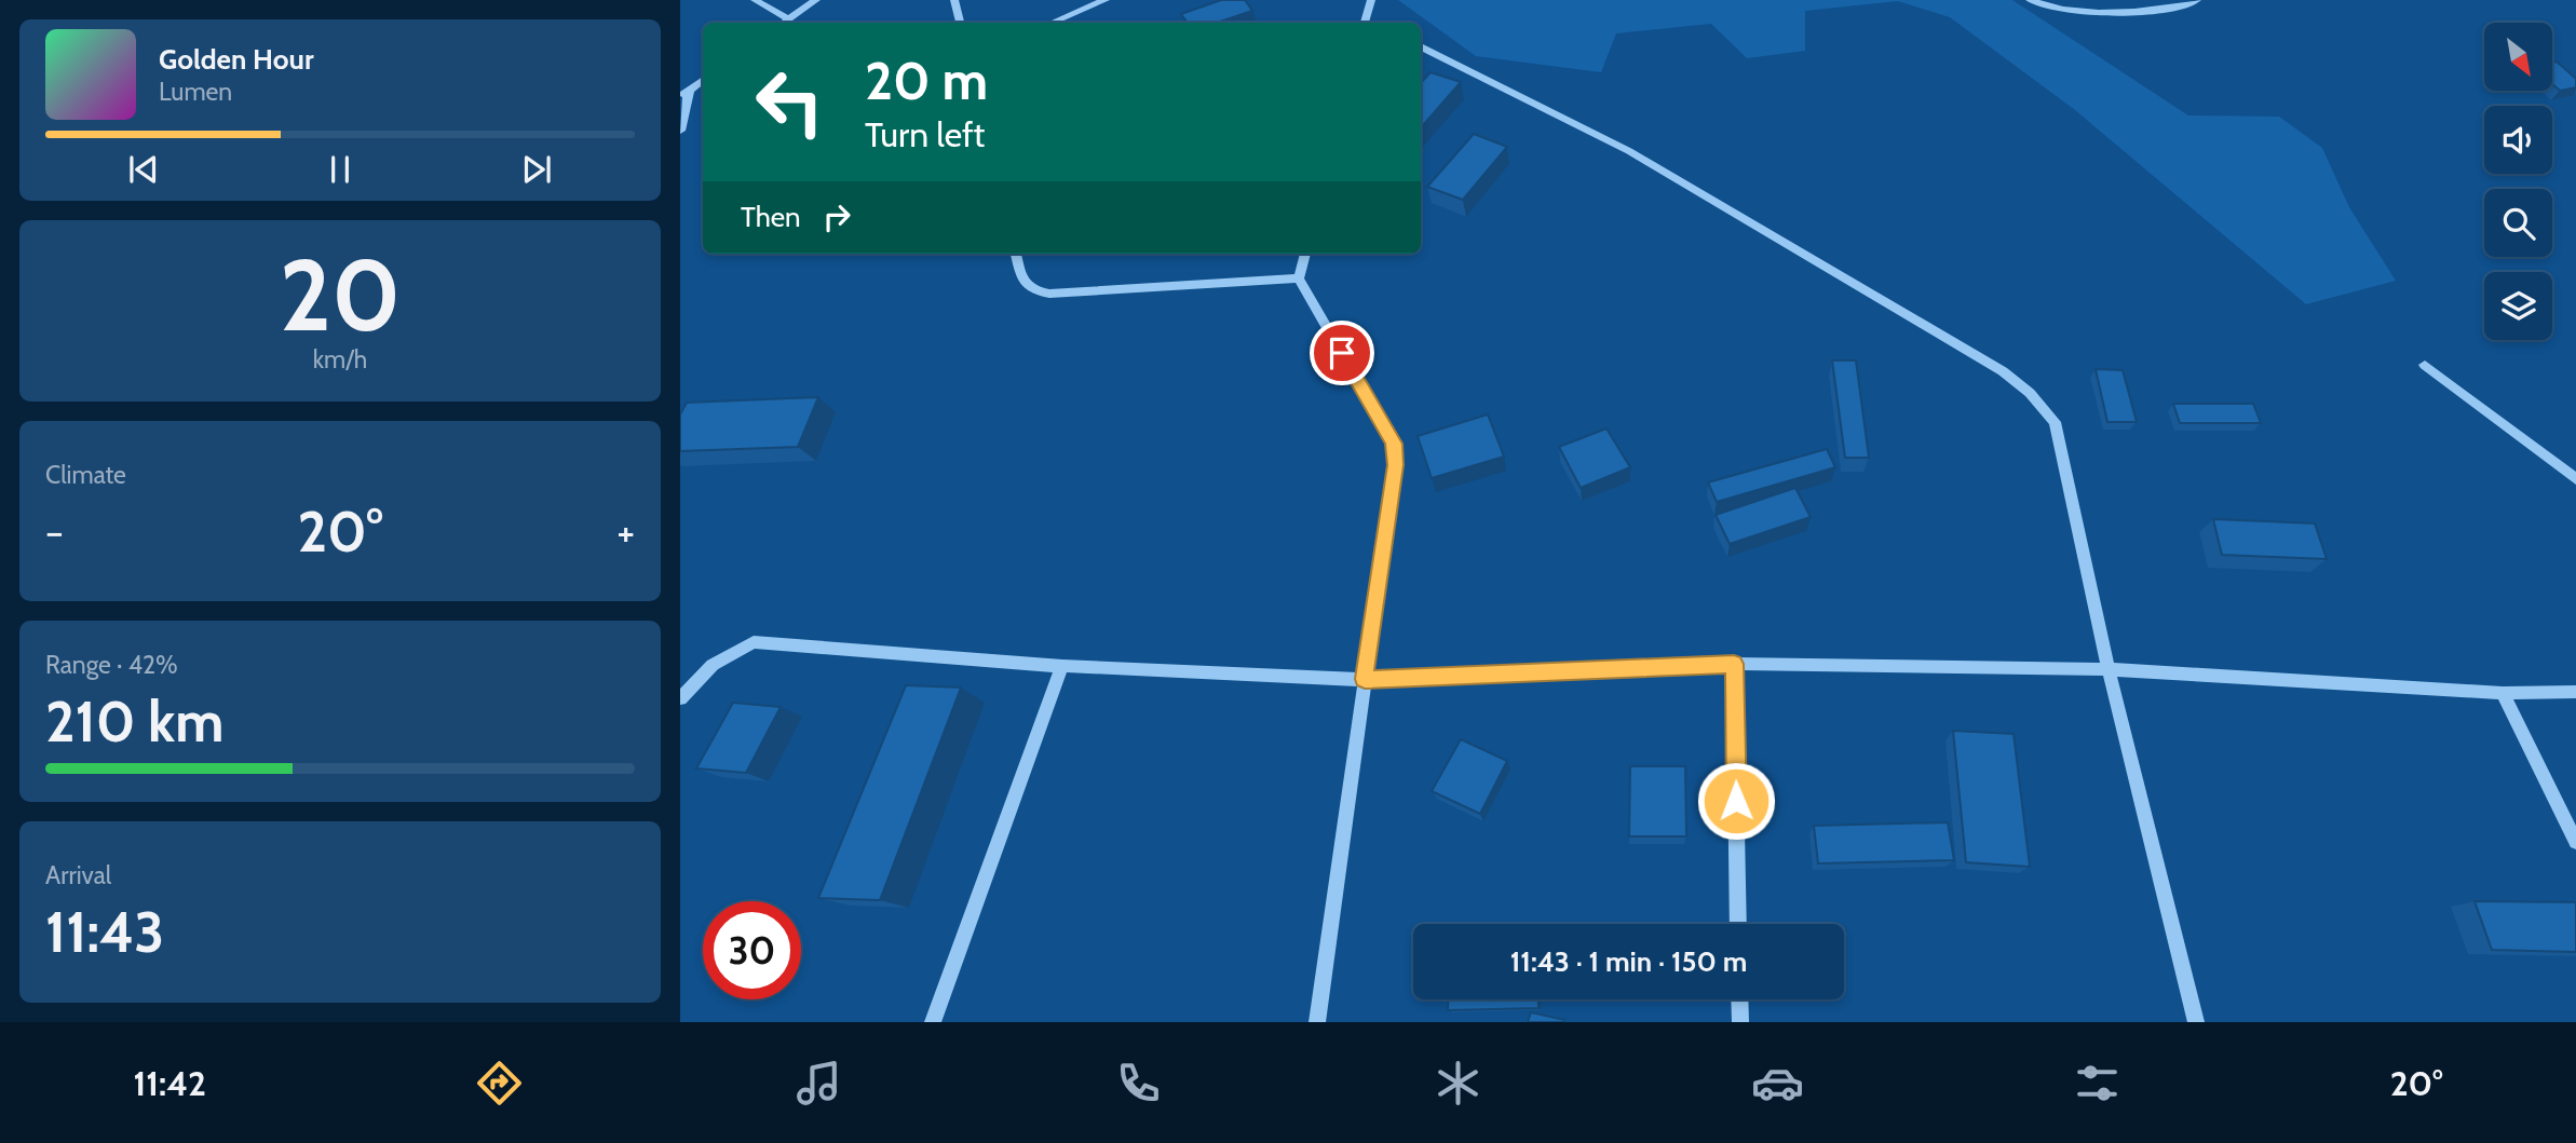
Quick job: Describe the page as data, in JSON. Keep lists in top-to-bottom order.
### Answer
{
  "north": "bottom right",
  "page": {
    "turn": ["20 m", "Turn left"],
    "song": ["Golden Hour", "Lumen"],
    "then": "Then",
    "tile": [
      ["20", "km/h"],
      "Climate",
      ["Range · 42%", "210 km"],
      ["Arrival", "11:43"]
    ],
    "heat": ["−", "20°", "+"],
    "limit": "30",
    "trip": "11:43 · 1 min · 150 m",
    "tabs": ["11:42", "20°"]
  }
}
